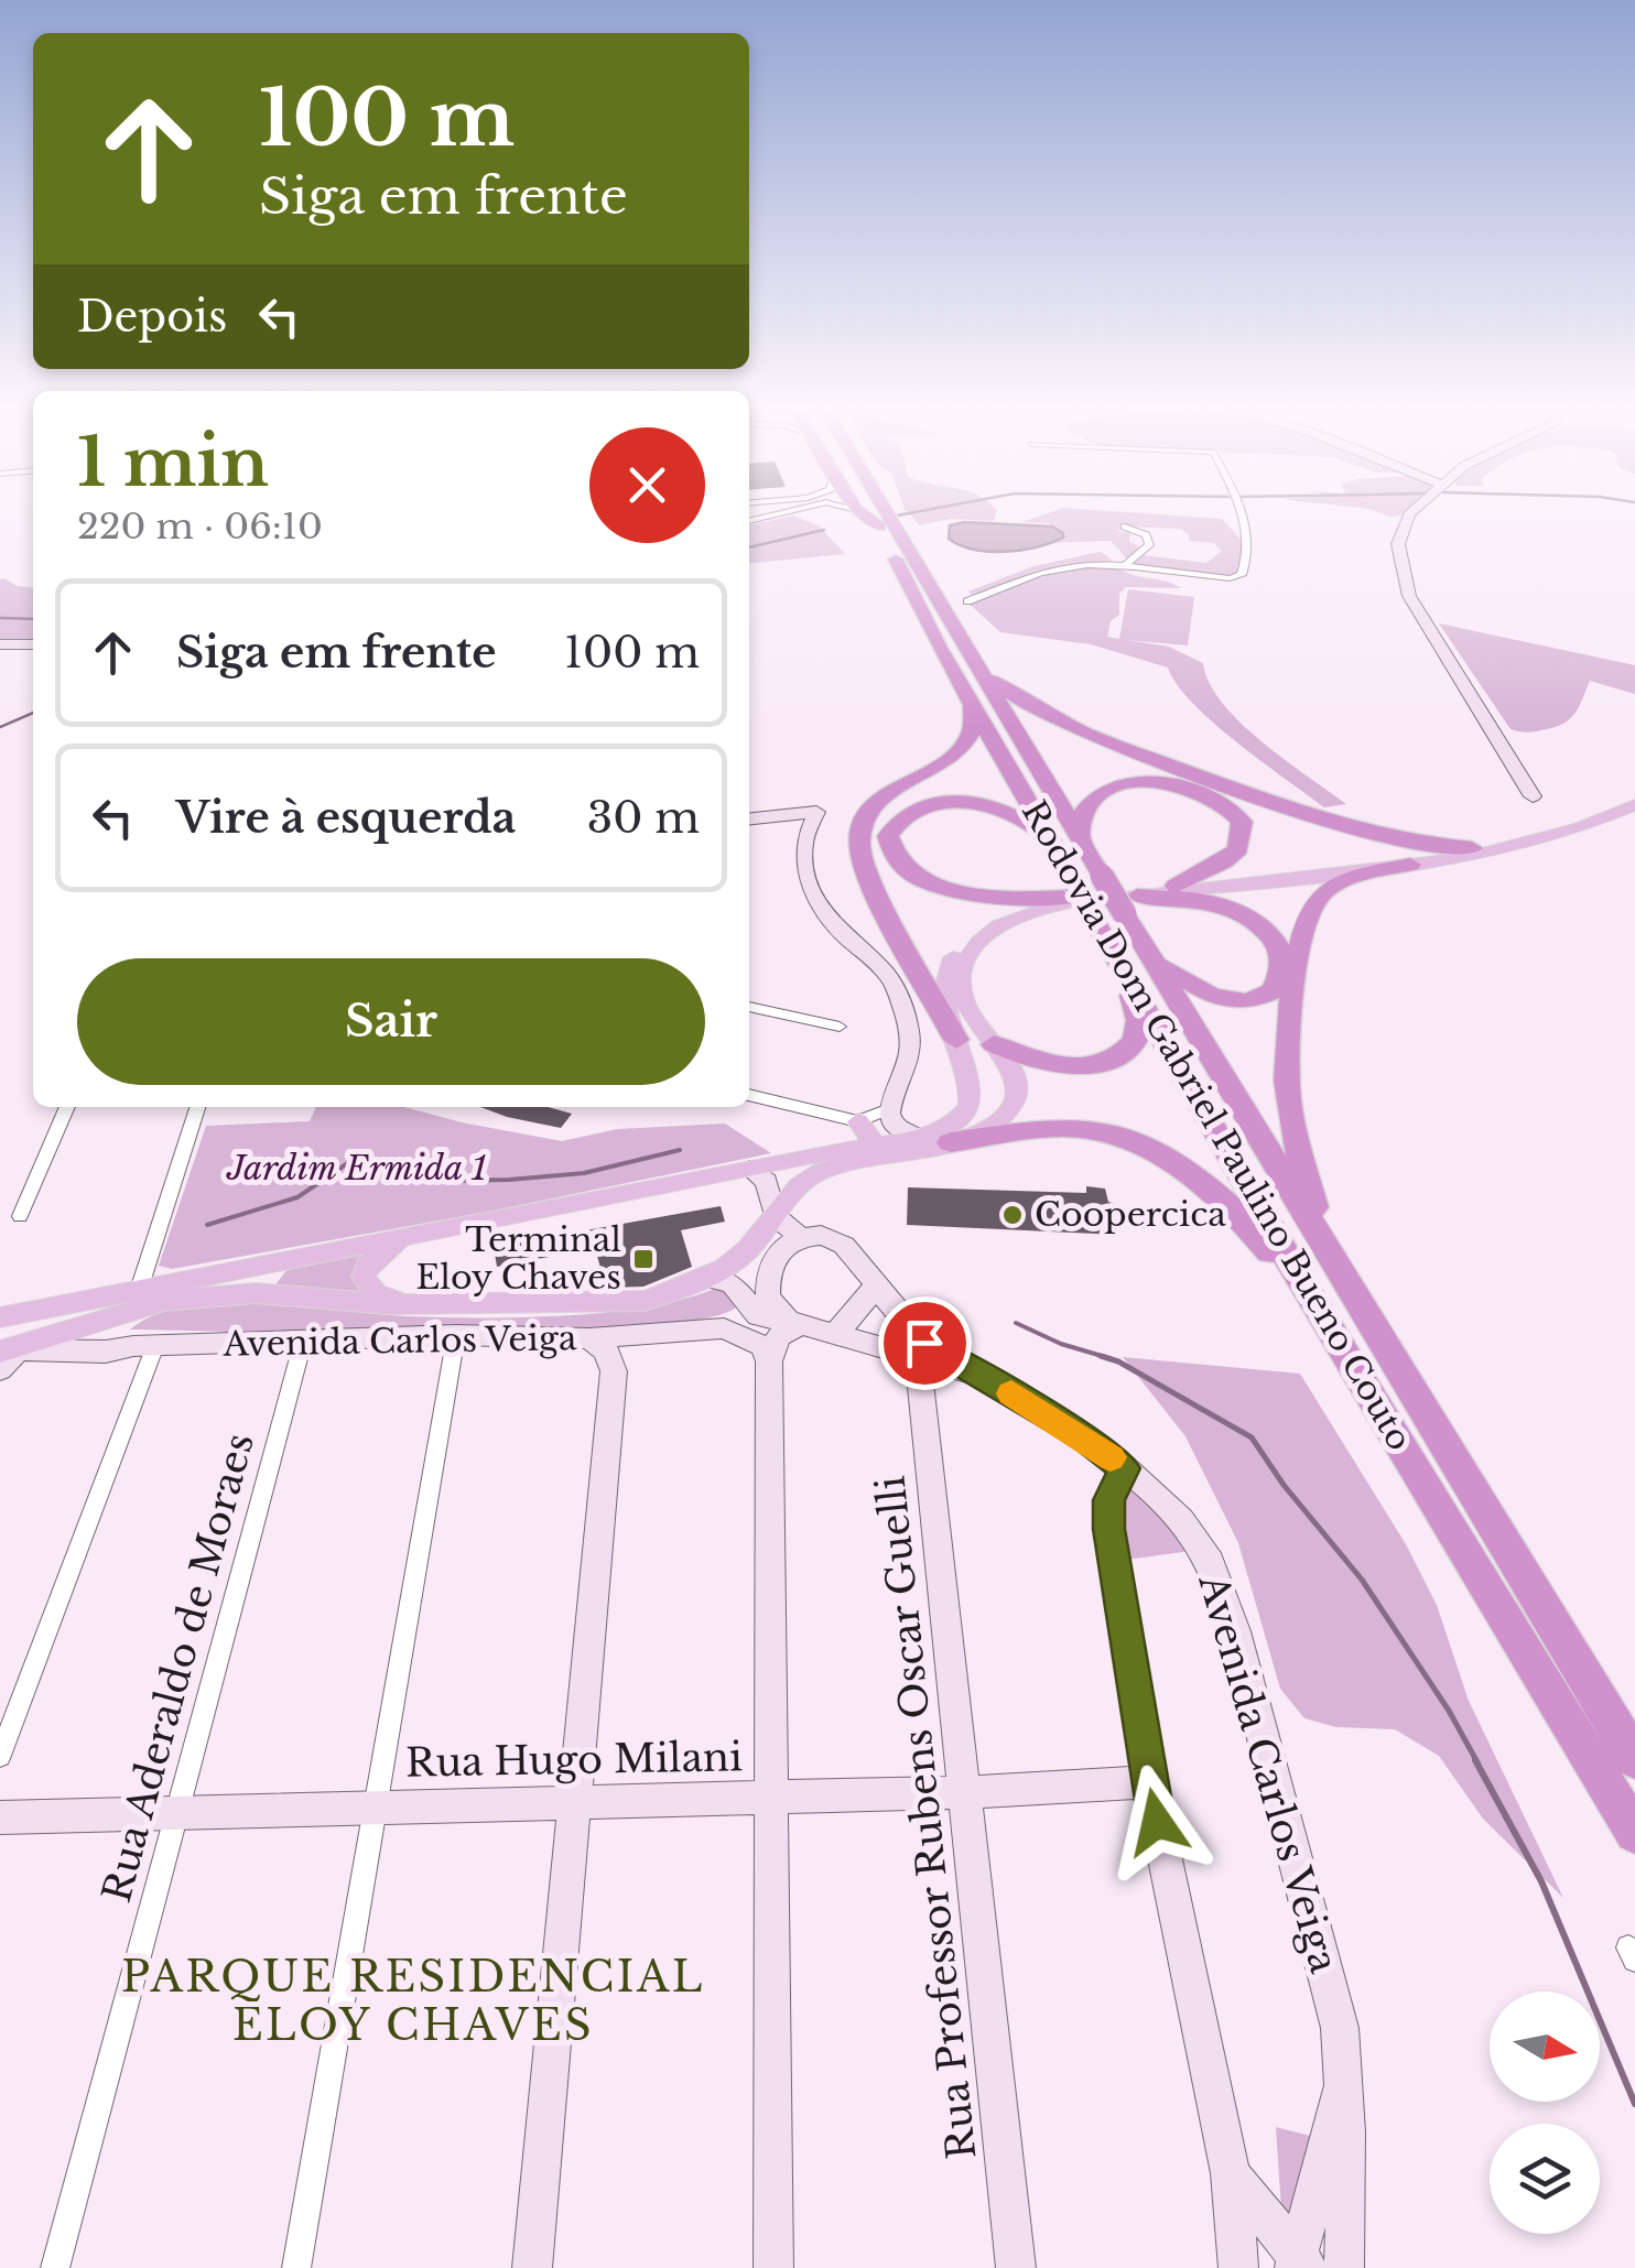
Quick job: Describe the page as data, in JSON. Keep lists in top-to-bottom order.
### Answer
{
  "streets": {
    "highway": ["Rodovia Dom Gabriel Paulino Bueno Couto"],
    "street": [
      "Avenida Carlos Veiga",
      "Rua Aderaldo de Moraes",
      "Rua Hugo Milani",
      "Rua Professor Rubens Oscar Guelli"
    ]
  },
  "crossings": [
    ["Avenida Carlos Veiga", "Rua Aderaldo de Moraes"],
    ["Avenida Carlos Veiga", "Rua Professor Rubens Oscar Guelli"],
    ["Rua Aderaldo de Moraes", "Rua Hugo Milani"],
    ["Rua Hugo Milani", "Rua Professor Rubens Oscar Guelli"]
  ],
  "districts": ["PARQUE RESIDENCIAL ELOY CHAVES"],
  "parks": ["Jardim Ermida 1"],
  "places": {
    "other": ["Coopercica"],
    "transit": ["Terminal Eloy Chaves"]
  },
  "north": "right",
  "page": {
    "turn": ["100 m", "Siga em frente"],
    "then": "Depois",
    "heading": ["1 min", "220 m · 06:10"],
    "list": [
      {
        "name": "Siga em frente",
        "value": "100 m"
      },
      {
        "name": "Vire à esquerda",
        "value": "30 m"
      }
    ],
    "buttons": "Sair"
  }
}
